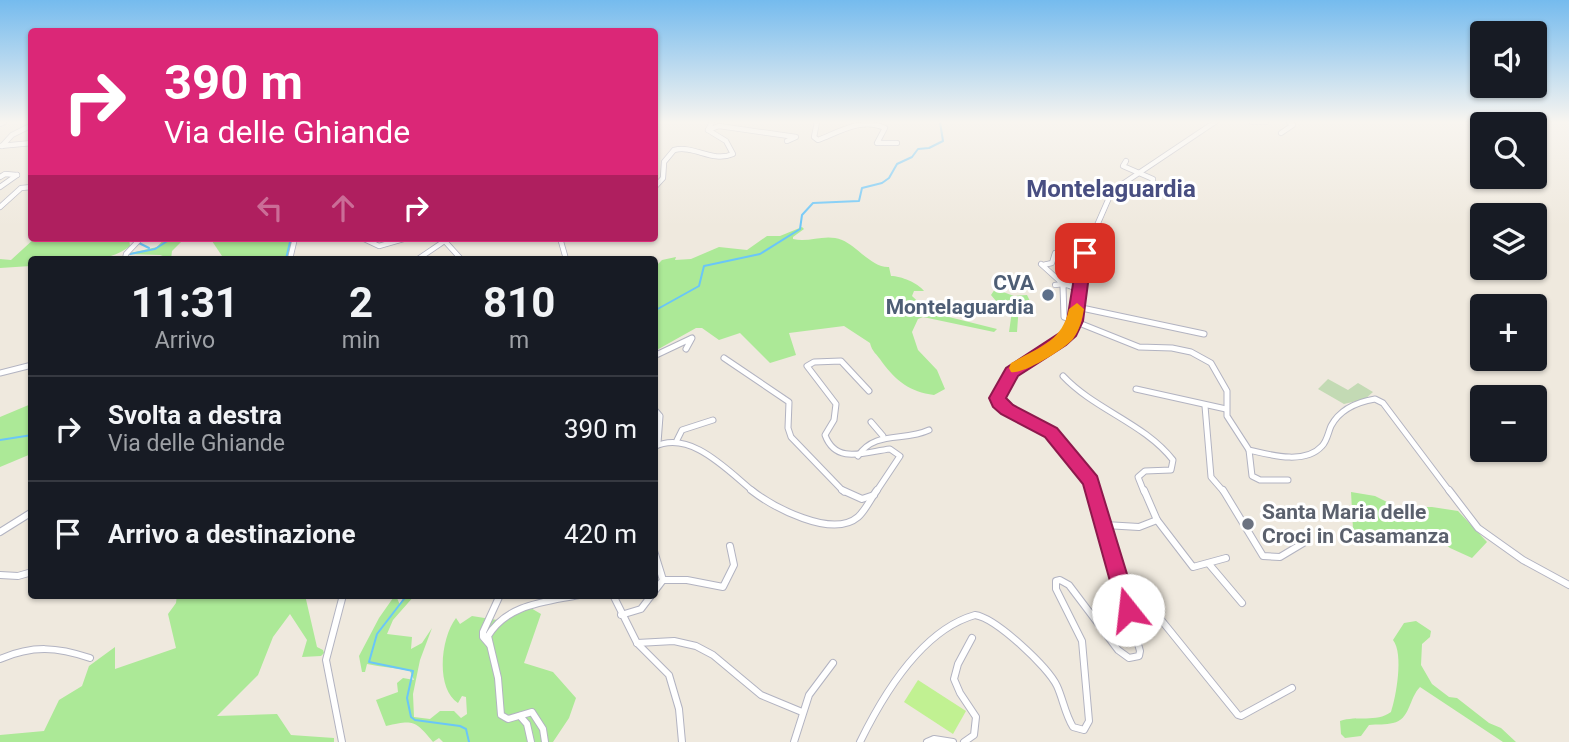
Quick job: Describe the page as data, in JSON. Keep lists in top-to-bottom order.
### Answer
{
  "districts": ["Montelaguardia"],
  "places": ["CVA Montelaguardia", "Santa Maria delle Croci in Casamanza"],
  "page": {
    "map_buttons": ["+", "−"],
    "turn": ["390 m", "Via delle Ghiande"],
    "eta": [
      "11:31",
      "Arrivo",
      "2",
      "min",
      "810",
      "m"
    ],
    "list": [
      {
        "name": "Svolta a destra",
        "note": "Via delle Ghiande",
        "value": "390 m"
      },
      {
        "name": "Arrivo a destinazione",
        "value": "420 m"
      }
    ]
  }
}
